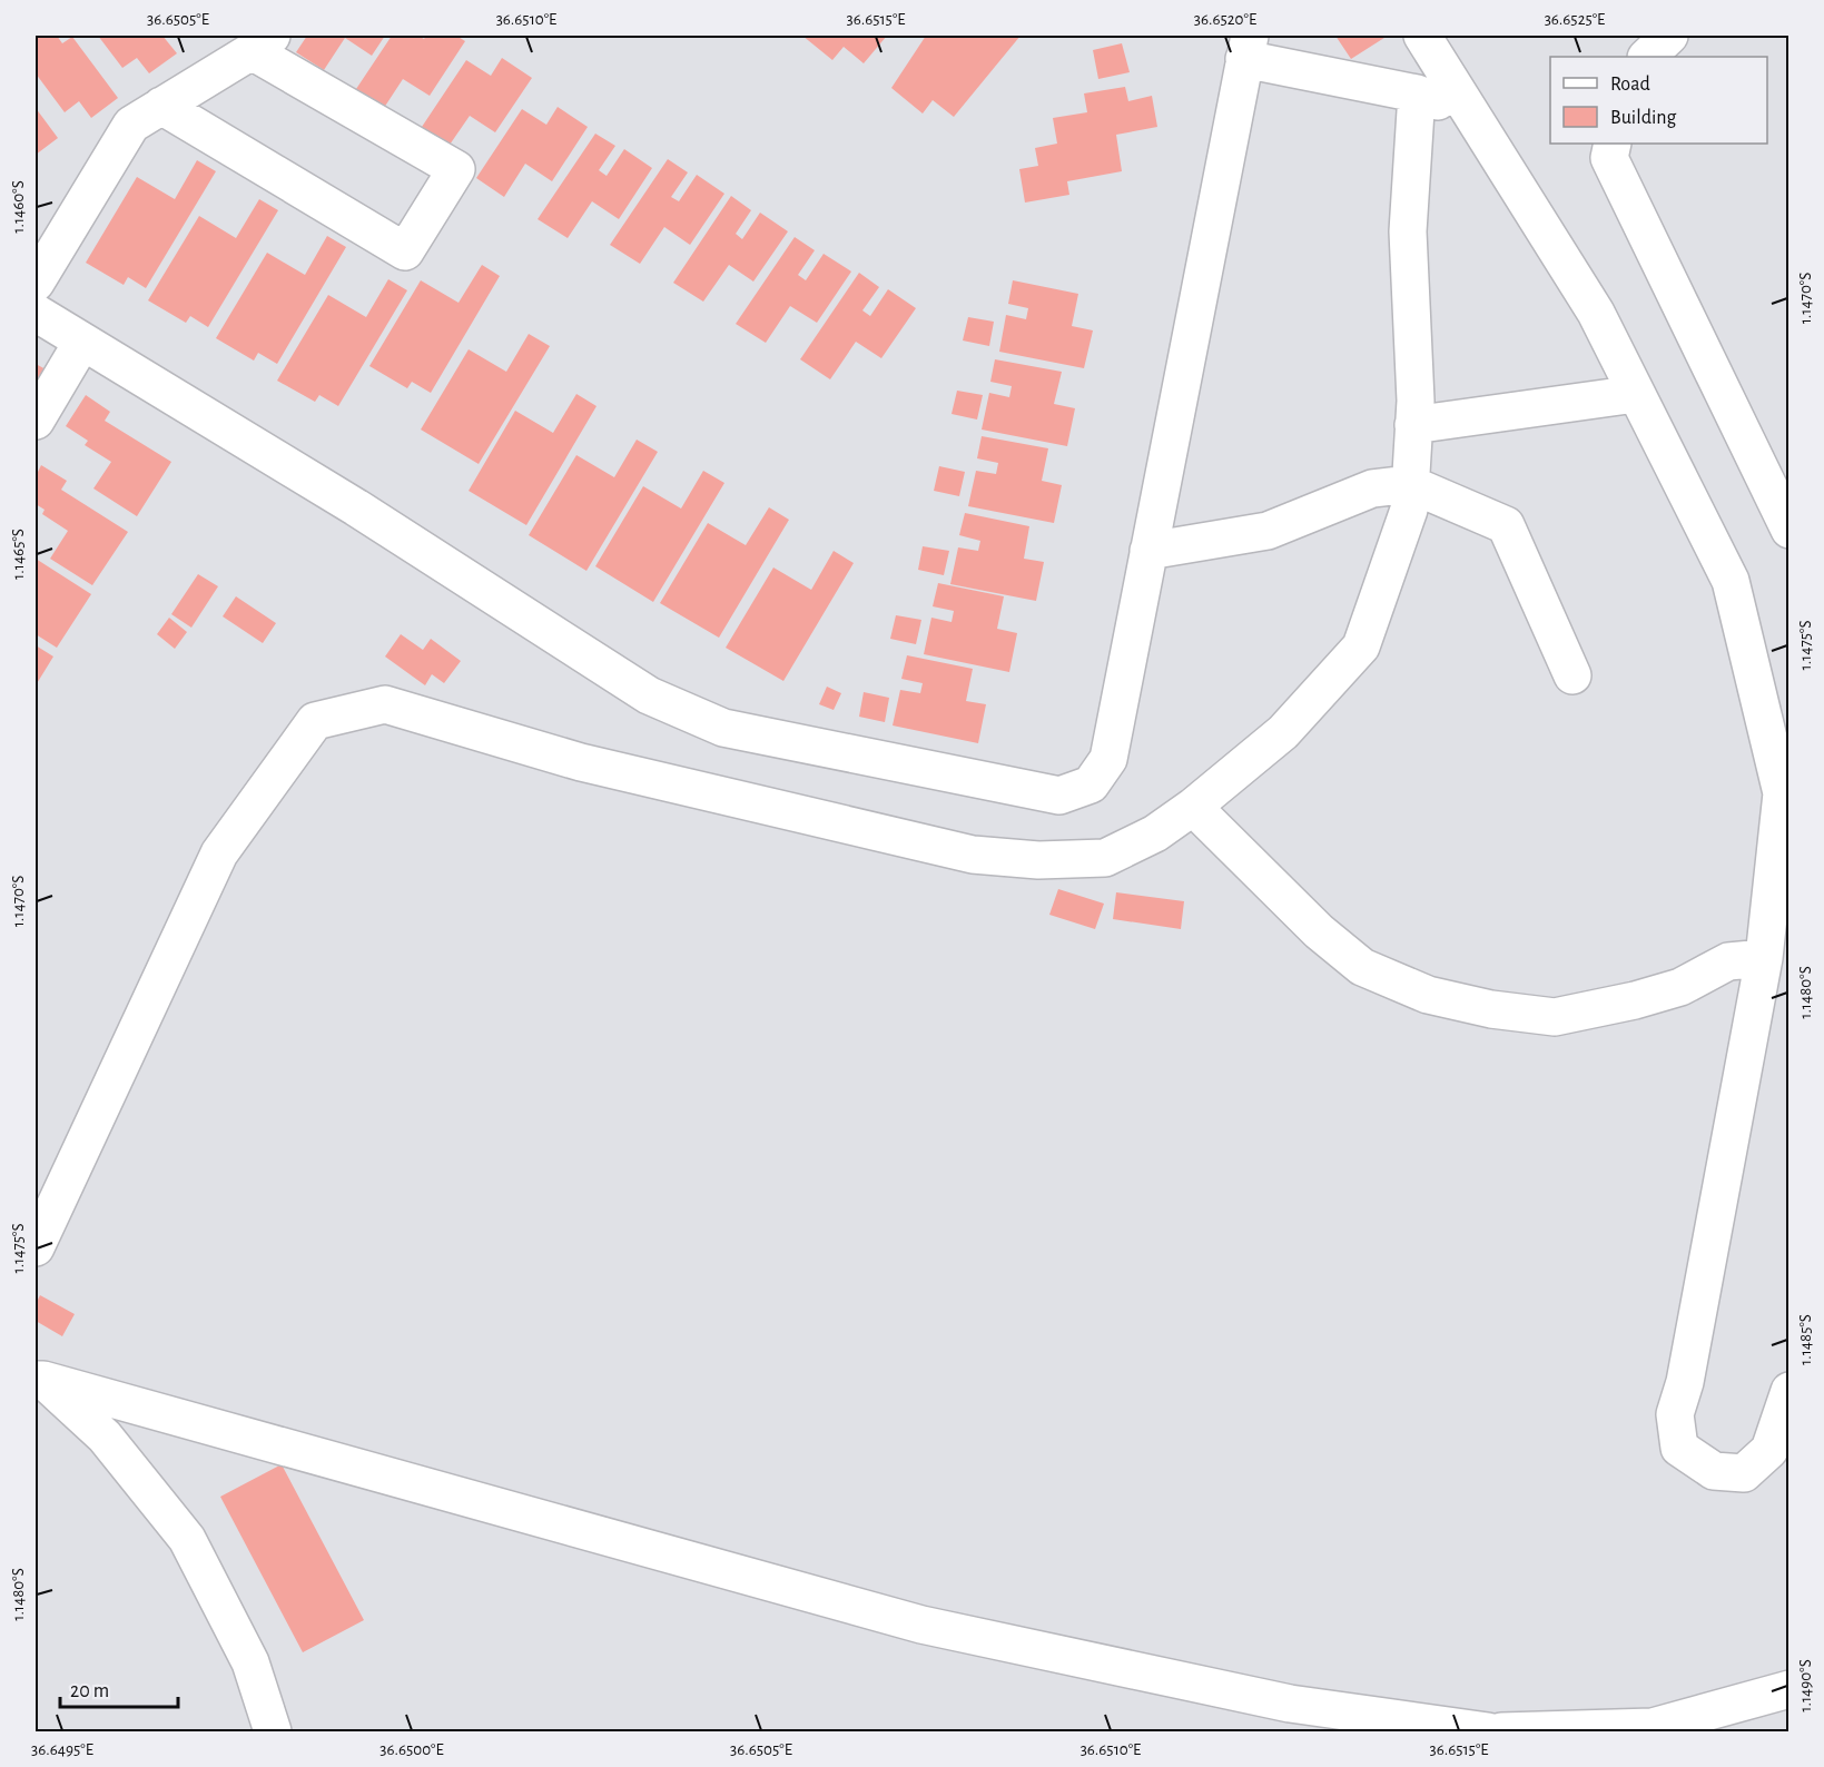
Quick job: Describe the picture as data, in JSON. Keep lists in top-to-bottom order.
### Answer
{
  "legend": ["Road", "Building"],
  "scale_bar": "20 m",
  "coordinates": [
    "36.6505°E",
    "36.6510°E",
    "36.6515°E",
    "36.6520°E",
    "36.6525°E",
    "1.1460°S",
    "1.1470°S",
    "1.1465°S",
    "1.1475°S",
    "1.1480°S",
    "1.1485°S",
    "1.1490°S",
    "36.6495°E",
    "36.6500°E"
  ]
}
